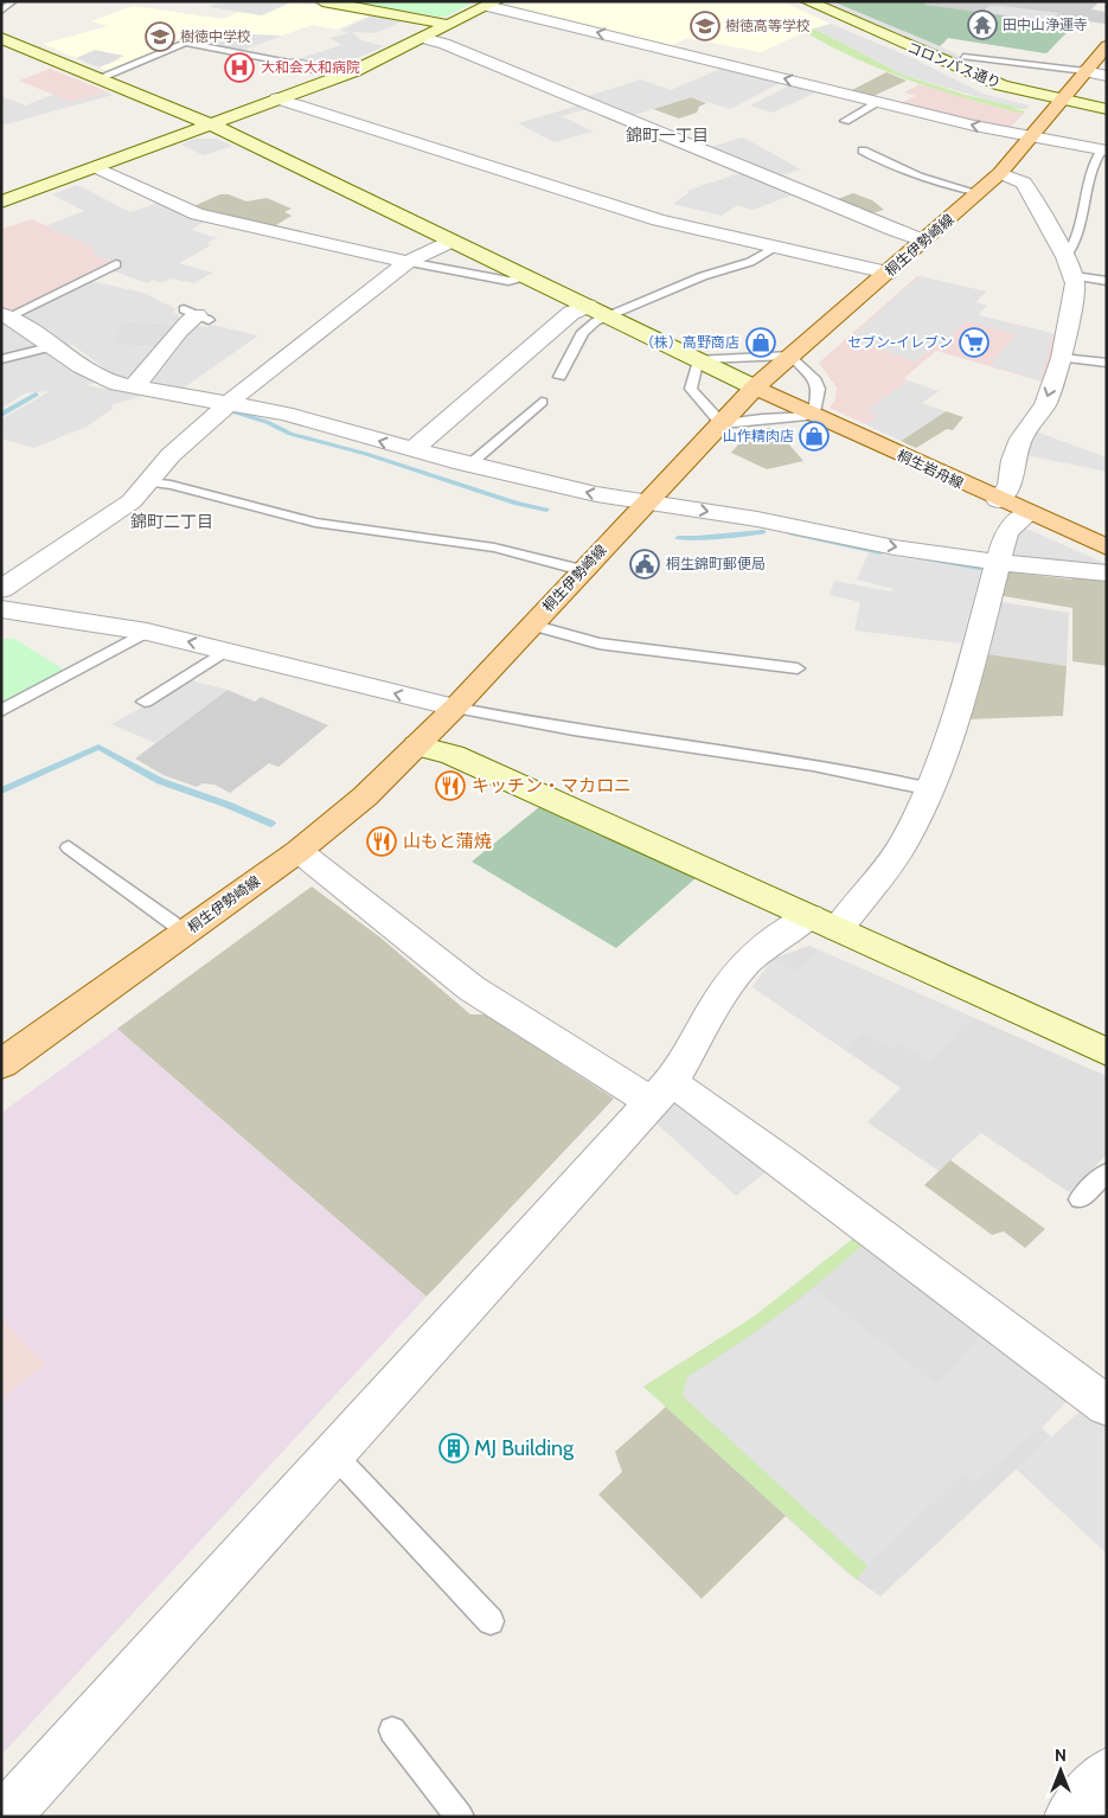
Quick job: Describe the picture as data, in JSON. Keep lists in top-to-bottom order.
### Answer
{
  "streets": {
    "main road": ["桐生伊勢崎線", "桐生岩舟線"],
    "street": ["コロンバス通り"]
  },
  "crossings": [
    ["コロンバス通り", "桐生伊勢崎線"],
    ["桐生伊勢崎線", "桐生岩舟線"]
  ],
  "districts": ["錦町一丁目", "錦町二丁目"],
  "places": {
    "temple": ["田中山浄運寺"],
    "school or university": ["樹徳高等学校", "樹徳中学校"],
    "hospital": ["大和会大和病院"],
    "shop": ["（株）高野商店", "山作精肉店"],
    "supermarket": ["セブン-イレブン"],
    "public building": ["桐生錦町郵便局"],
    "restaurant": ["キッチン・マカロニ", "山もと蒲焼"],
    "building": ["MJ Building"]
  },
  "north": "top"
}
